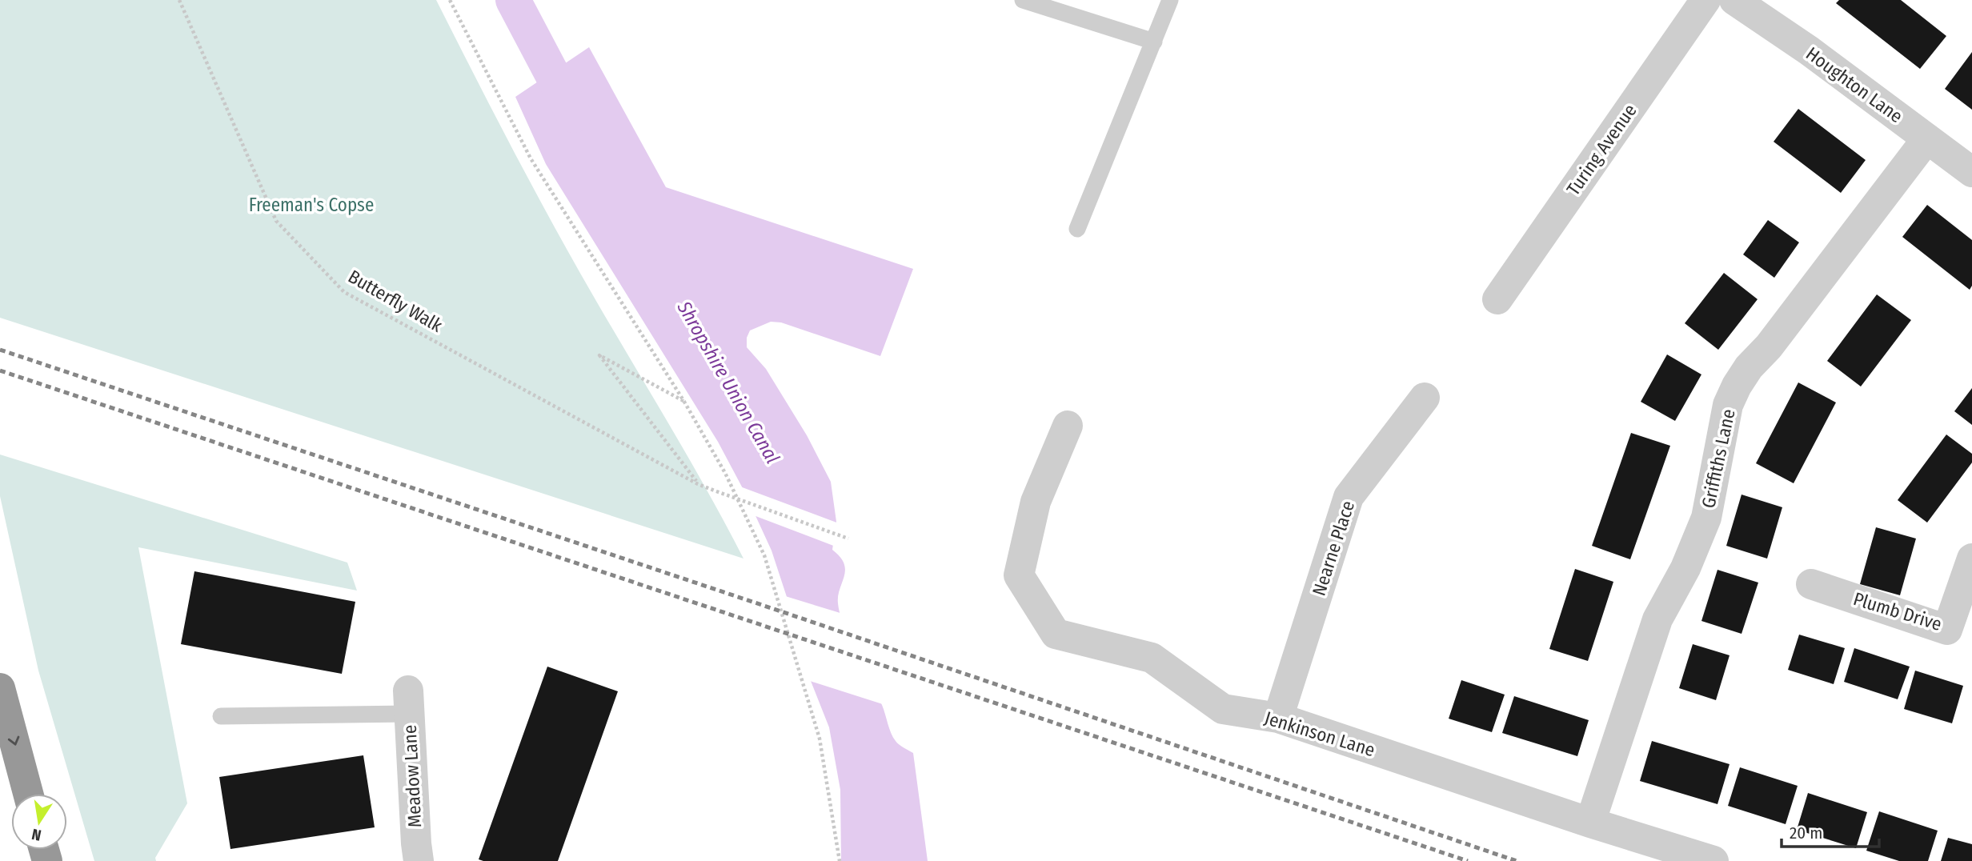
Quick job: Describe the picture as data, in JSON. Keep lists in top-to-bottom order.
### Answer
{
  "streets": {
    "street": [
      "Houghton Lane",
      "Turing Avenue",
      "Griffiths Lane",
      "Nearne Place",
      "Plumb Drive",
      "Jenkinson Lane",
      "Meadow Lane"
    ],
    "path": ["Butterfly Walk"]
  },
  "crossings": [
    ["Houghton Lane", "Griffiths Lane"],
    ["Griffiths Lane", "Jenkinson Lane"],
    ["Nearne Place", "Jenkinson Lane"]
  ],
  "water": ["Shropshire Union Canal"],
  "parks": ["Freeman's Copse"],
  "scale_bar": "20 m",
  "north": "bottom"
}
